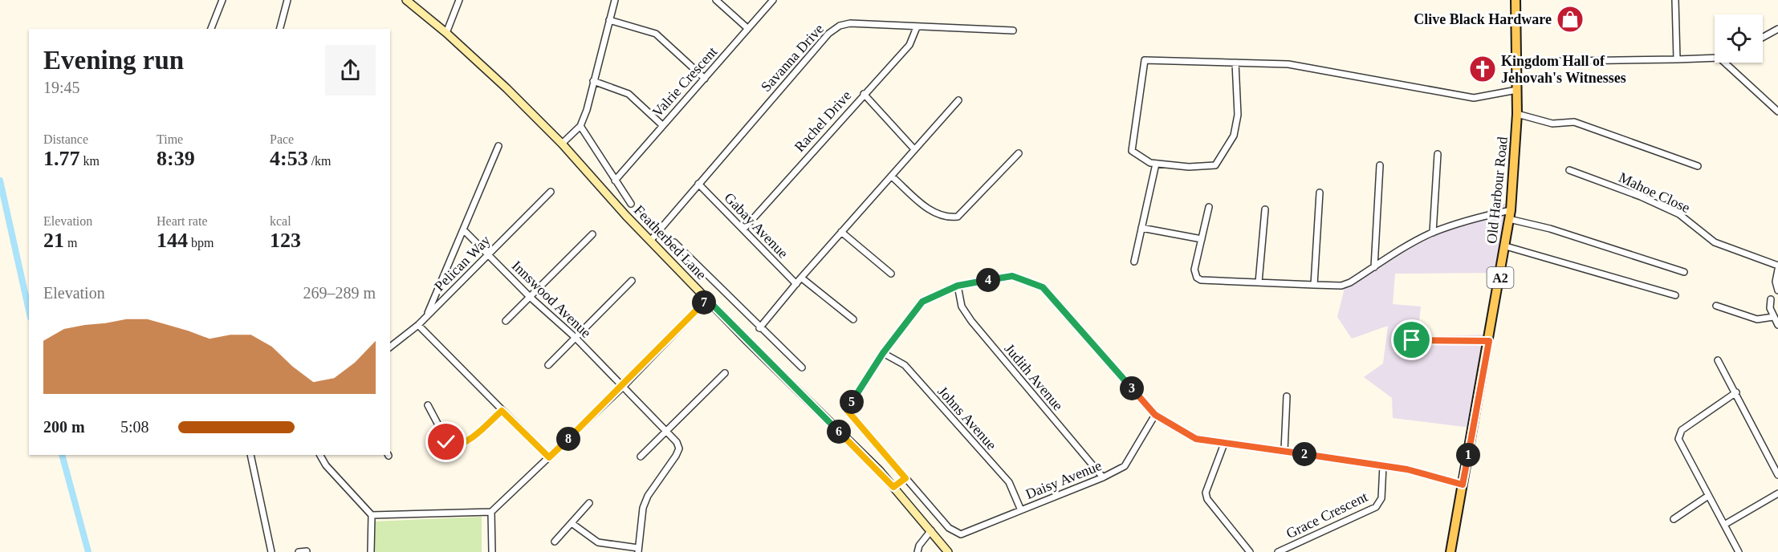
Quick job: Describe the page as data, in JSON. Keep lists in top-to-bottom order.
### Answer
{
  "streets": {
    "main road": ["Old Harbour Road", "Featherbed Lane", "A2"],
    "street": [
      "Savanna Drive",
      "Valrie Crescent",
      "Rachel Drive",
      "Mahoe Close",
      "Gabay Avenue",
      "Pelican Way",
      "Innswood Avenue",
      "Judith Avenue",
      "Johns Avenue",
      "Daisy Avenue",
      "Grace Crescent"
    ]
  },
  "crossings": [
    ["Savanna Drive", "Rachel Drive"],
    ["Savanna Drive", "Gabay Avenue"],
    ["Savanna Drive", "Featherbed Lane"],
    ["Rachel Drive", "Gabay Avenue"],
    ["Pelican Way", "Innswood Avenue"],
    ["Judith Avenue", "Daisy Avenue"],
    ["Johns Avenue", "Daisy Avenue"]
  ],
  "places": {
    "shop": ["Clive Black Hardware"],
    "church": ["Kingdom Hall of Jehovah's Witnesses"]
  },
  "page": {
    "heading": ["Evening run", "19:45"],
    "stats": [
      ["Distance", "1.77 km"],
      ["Time", "8:39"],
      ["Pace", "4:53 /km"],
      ["Elevation", "21 m"],
      ["Heart rate", "144 bpm"],
      ["kcal", "123"]
    ],
    "pins": [
      "4",
      "7",
      "3",
      "5",
      "6",
      "8",
      "2",
      "1"
    ],
    "chart": ["Elevation", "269–289 m"],
    "list": [
      {
        "name": "200 m",
        "note": "5:08"
      }
    ]
  }
}
